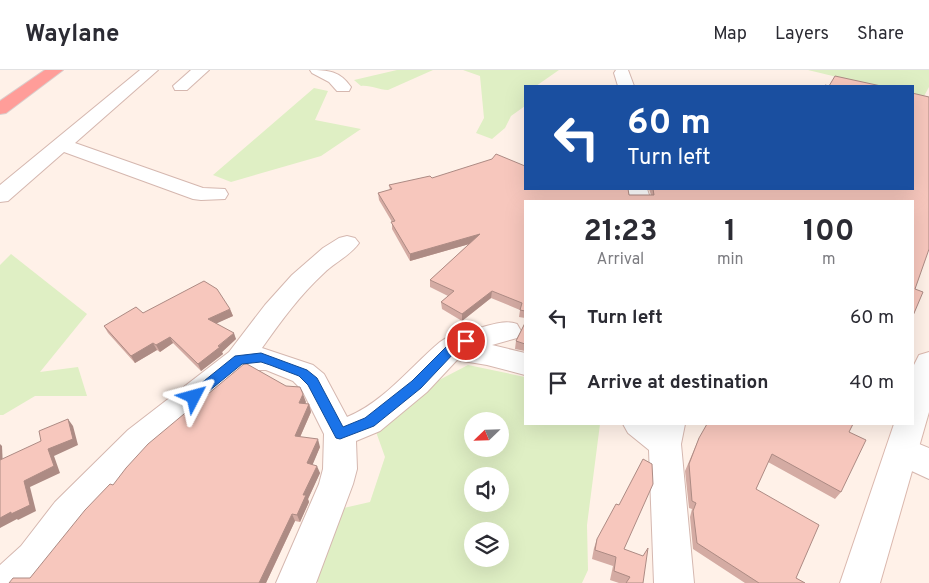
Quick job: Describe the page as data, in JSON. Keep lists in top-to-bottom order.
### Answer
{
  "north": "bottom left",
  "page": {
    "header": "Waylane",
    "nav": ["Map", "Layers", "Share"],
    "turn": ["60 m", "Turn left"],
    "eta": [
      "21:23",
      "Arrival",
      "1",
      "min",
      "100",
      "m"
    ],
    "list": [
      {
        "name": "Turn left",
        "value": "60 m"
      },
      {
        "name": "Arrive at destination",
        "value": "40 m"
      }
    ]
  }
}
